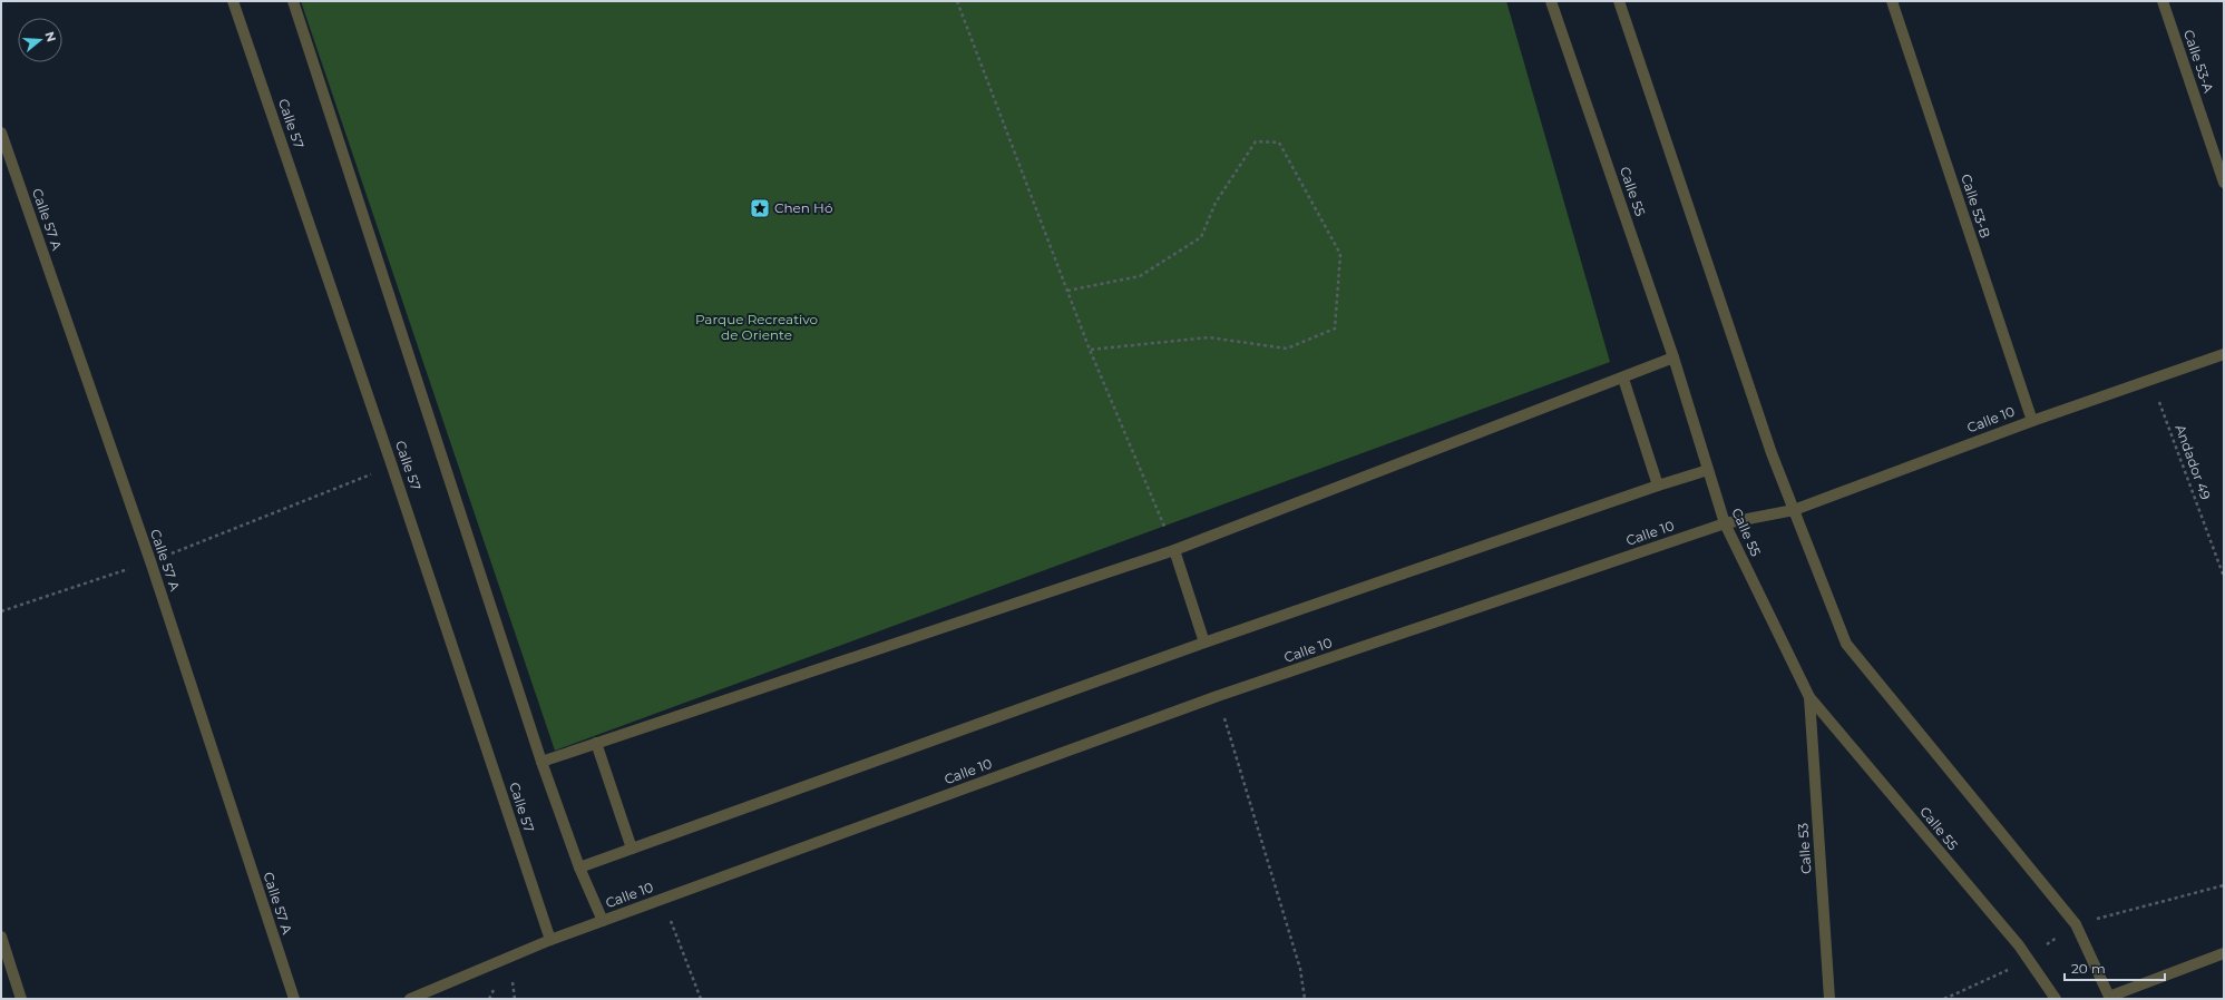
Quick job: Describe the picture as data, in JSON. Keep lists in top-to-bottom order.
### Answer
{
  "streets": {
    "street": [
      "Calle 53-A",
      "Calle 57",
      "Calle 55",
      "Calle 53-B",
      "Calle 57 A",
      "Calle 10",
      "Calle 53"
    ],
    "path": ["Andador 49"]
  },
  "crossings": [
    ["Calle 57", "Calle 10"],
    ["Calle 55", "Calle 10"],
    ["Calle 55", "Calle 53"],
    ["Calle 53-B", "Calle 10"],
    ["Calle 10", "Andador 49"]
  ],
  "parks": ["Parque Recreativo de Oriente"],
  "places": {
    "place": ["Chen Hó"]
  },
  "scale_bar": "20 m",
  "north": "right"
}
